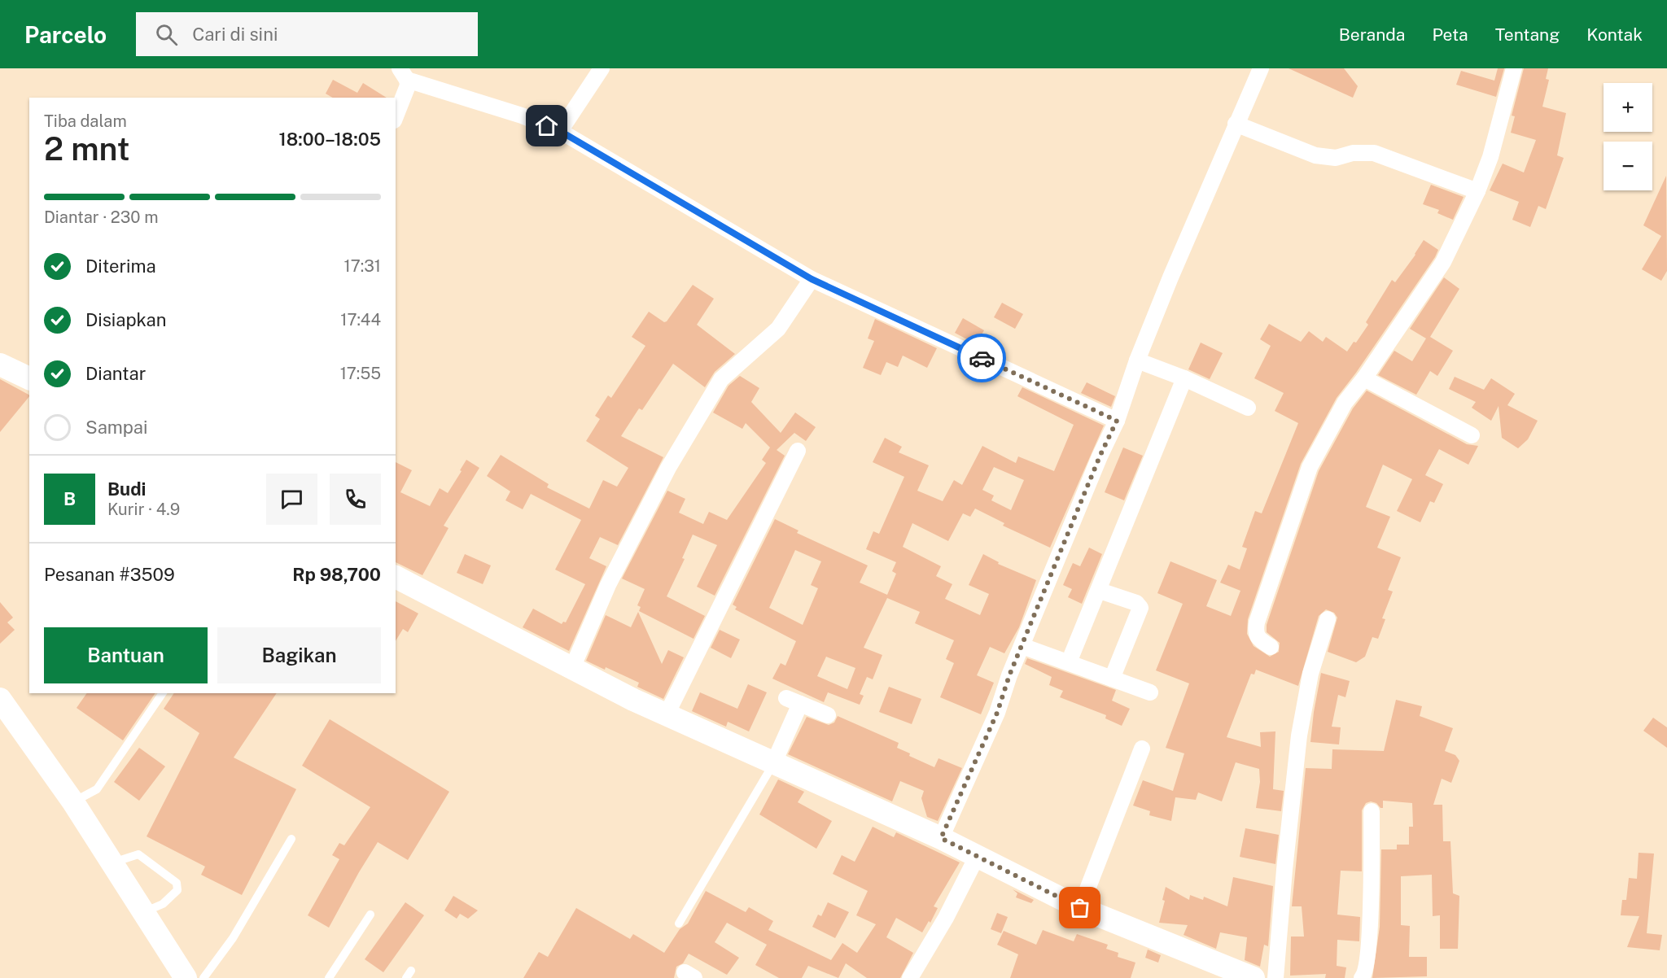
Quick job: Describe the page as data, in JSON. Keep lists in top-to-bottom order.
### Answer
{
  "page": {
    "header": "Parcelo",
    "search": "Cari di sini",
    "nav": [
      "Beranda",
      "Peta",
      "Tentang",
      "Kontak"
    ],
    "map_buttons": ["+", "−"],
    "heading": ["2 mnt", "Tiba dalam", "18:00–18:05"],
    "panel": [
      "Budi",
      "Kurir · 4.9",
      "Pesanan #3509",
      "Rp 98,700"
    ],
    "bar": "Diantar · 230 m",
    "list": [
      ["Diterima", "17:31"],
      ["Disiapkan", "17:44"],
      ["Diantar", "17:55"],
      "Sampai"
    ],
    "round": "B",
    "buttons": ["Bantuan", "Bagikan"]
  }
}
